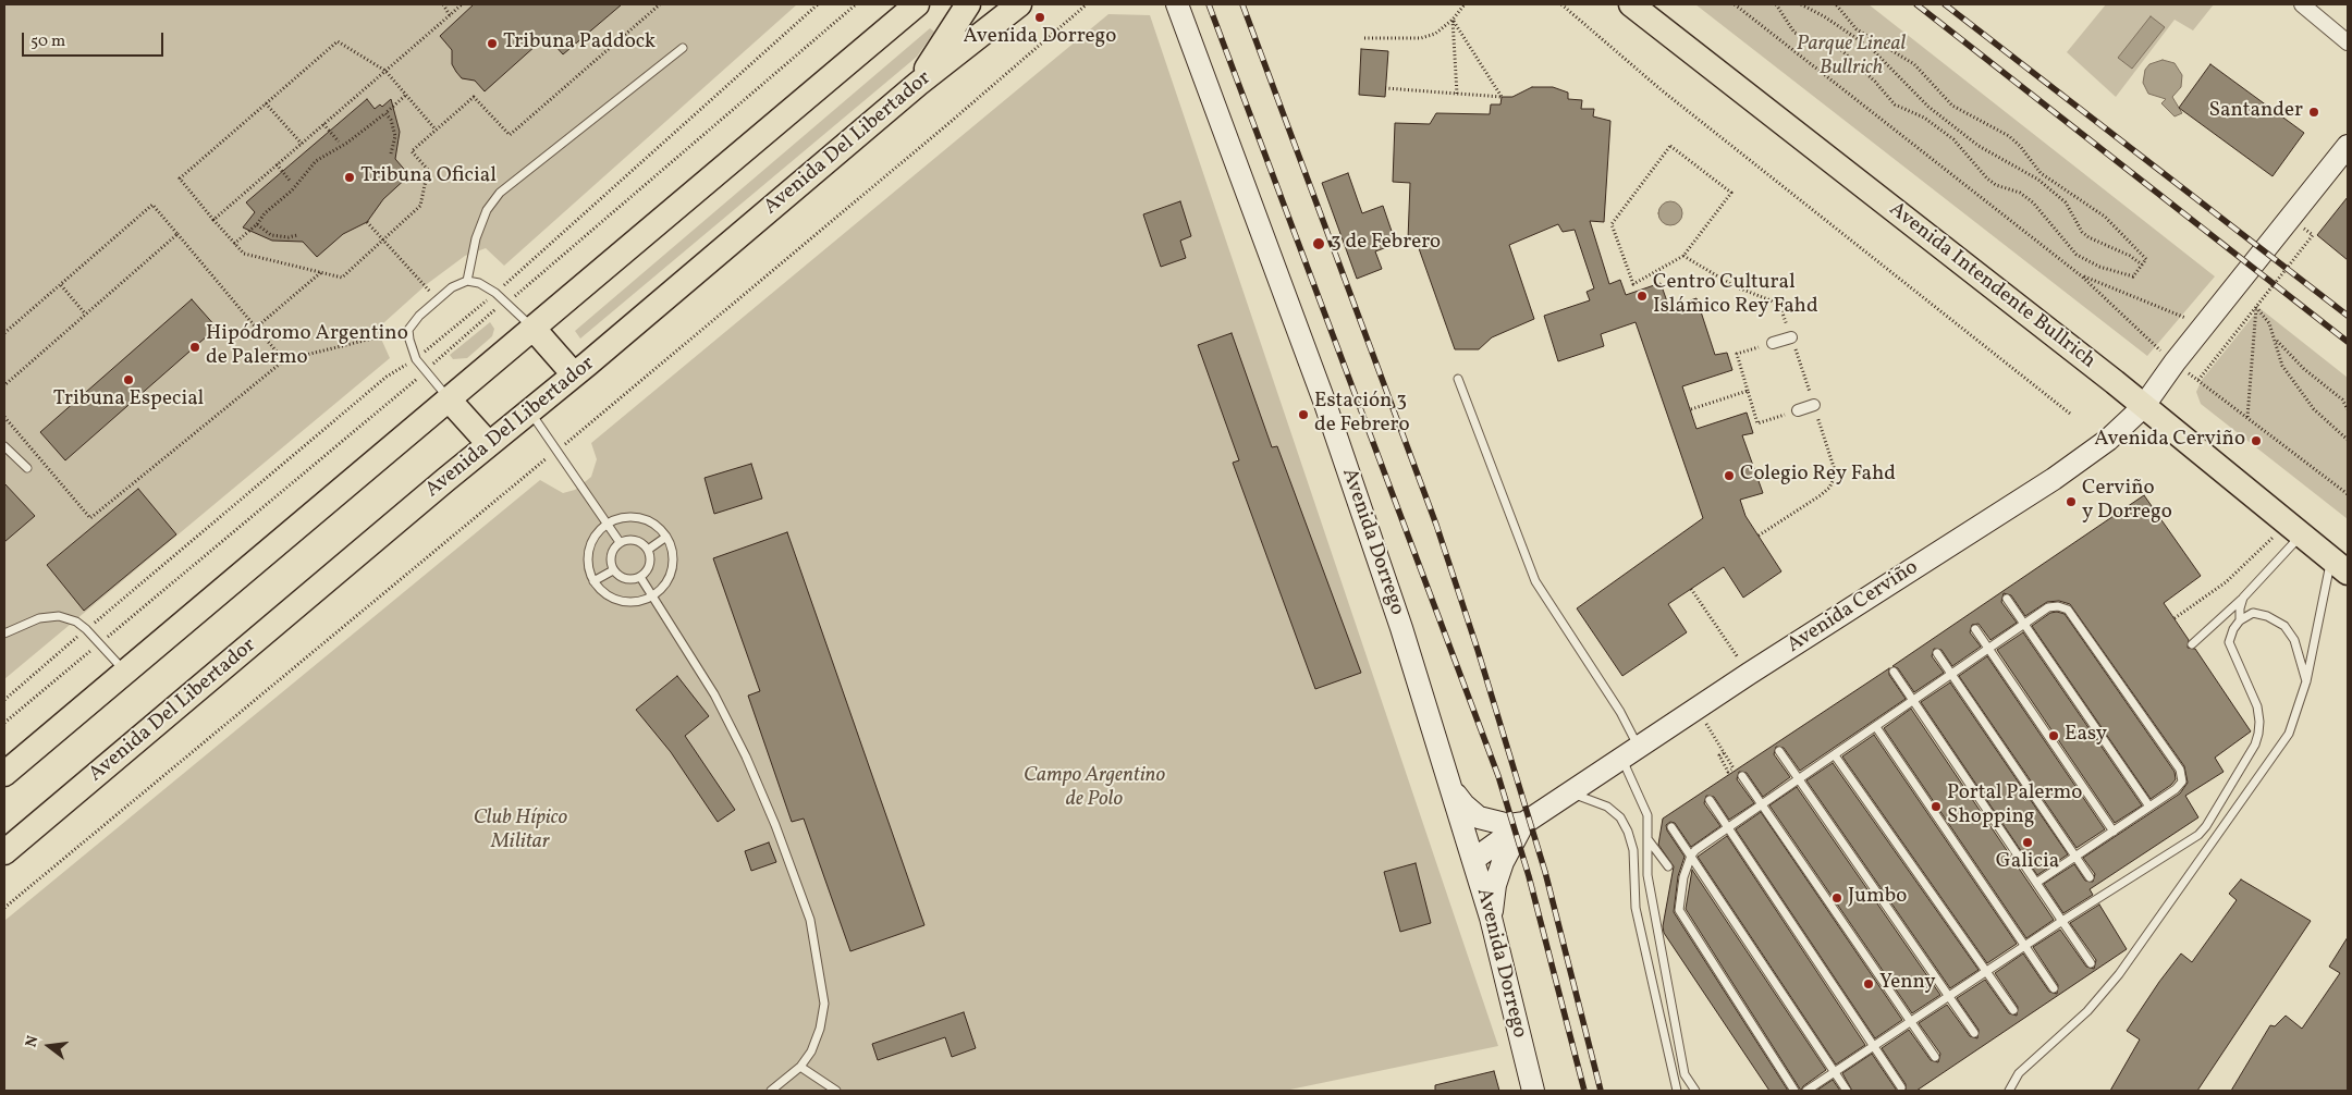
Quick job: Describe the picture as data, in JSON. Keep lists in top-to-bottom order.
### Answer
{
  "streets": {
    "main road": [
      "Avenida Del Libertador",
      "Avenida Intendente Bullrich",
      "Avenida Dorrego",
      "Avenida Cerviño"
    ]
  },
  "crossings": [
    ["Avenida Intendente Bullrich", "Avenida Cerviño"],
    ["Avenida Dorrego", "Avenida Cerviño"]
  ],
  "parks": ["Parque Lineal Bullrich", "Campo Argentino de Polo", "Club Hípico Militar"],
  "places": [
    "Avenida Dorrego",
    "Tribuna Paddock",
    "Santander",
    "Tribuna Oficial",
    "3 de Febrero",
    "Centro Cultural Islámico Rey Fahd",
    "Hipódromo Argentino de Palermo",
    "Tribuna Especial",
    "Estación 3 de Febrero",
    "Avenida Cerviño",
    "Colegio Rey Fahd",
    "Cerviño y Dorrego",
    "Easy",
    "Portal Palermo Shopping",
    "Galicia",
    "Jumbo",
    "Yenny"
  ],
  "scale_bar": "50 m",
  "north": "left"
}
